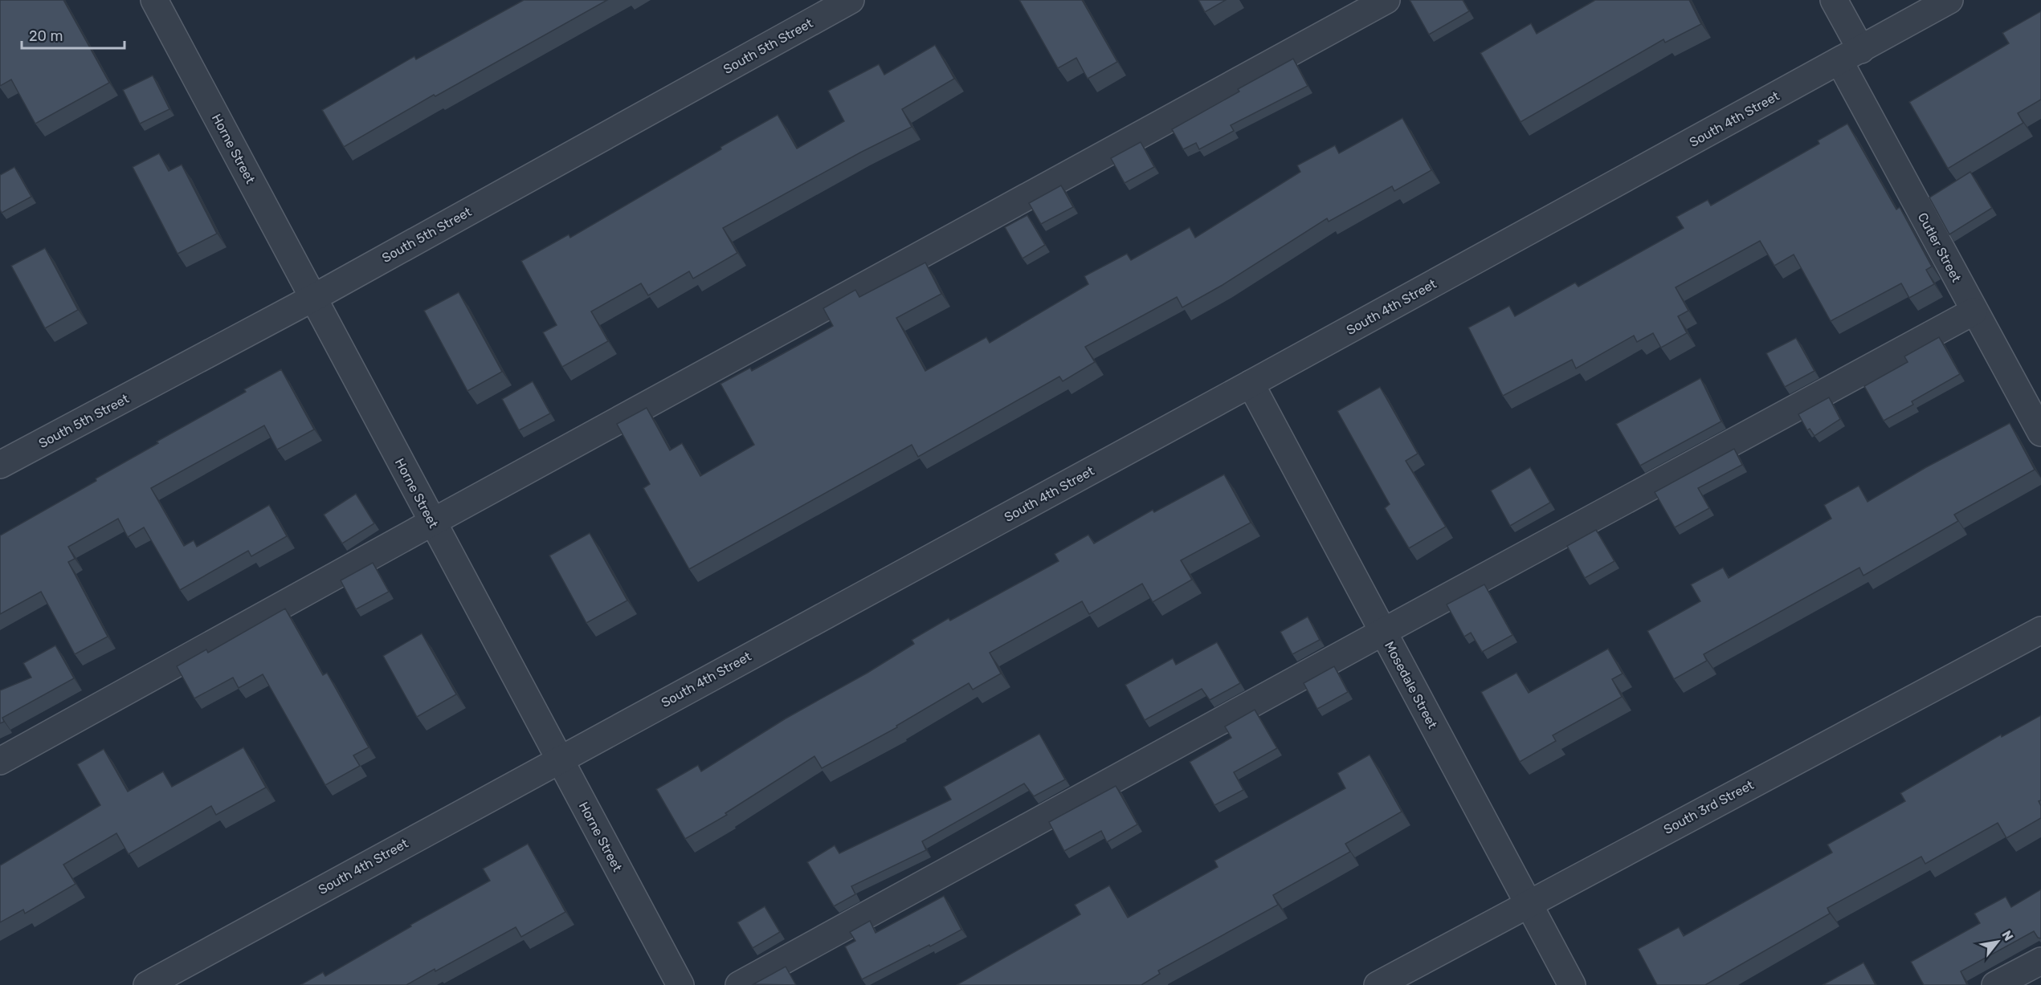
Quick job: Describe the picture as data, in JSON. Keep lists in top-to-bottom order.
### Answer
{
  "streets": {
    "street": [
      "South 5th Street",
      "South 4th Street",
      "Horne Street",
      "Cutler Street",
      "Mosedale Street",
      "South 3rd Street"
    ]
  },
  "crossings": [
    ["South 5th Street", "Horne Street"],
    ["South 4th Street", "Horne Street"],
    ["South 4th Street", "Cutler Street"],
    ["South 4th Street", "Mosedale Street"],
    ["Mosedale Street", "South 3rd Street"]
  ],
  "scale_bar": "20 m",
  "north": "top right"
}
